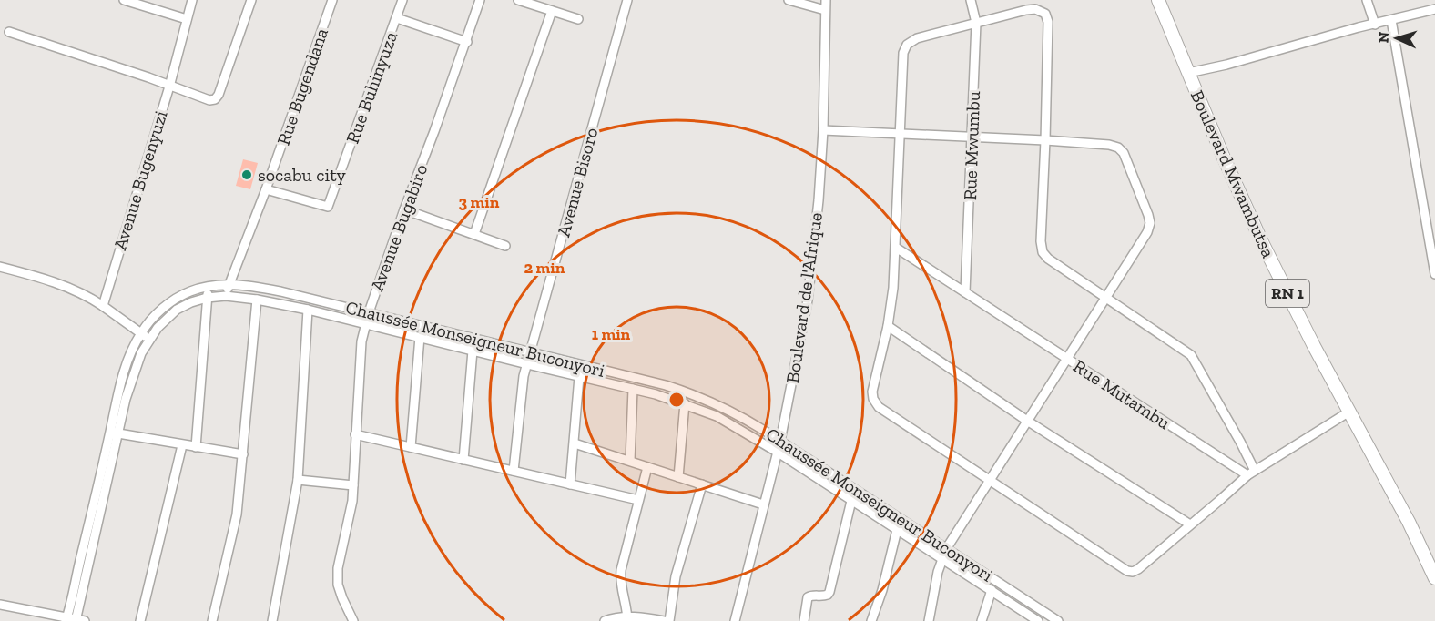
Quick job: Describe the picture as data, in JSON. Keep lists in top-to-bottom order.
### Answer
{
  "streets": {
    "highway": ["Boulevard Mwambutsa", "RN 1"],
    "street": [
      "Rue Bugendana",
      "Rue Buhinyuza",
      "Rue Mwumbu",
      "Avenue Bugenyuzi",
      "Avenue Bisoro",
      "Avenue Bugabiro",
      "Boulevard de l'Afrique",
      "Chaussée Monseigneur Buconyori",
      "Rue Mutambu"
    ]
  },
  "crossings": [
    ["Rue Bugendana", "Rue Buhinyuza"],
    ["Rue Bugendana", "Chaussée Monseigneur Buconyori"],
    ["Rue Mwumbu", "Rue Mutambu"],
    ["Avenue Bisoro", "Chaussée Monseigneur Buconyori"],
    ["Avenue Bugabiro", "Chaussée Monseigneur Buconyori"],
    ["Boulevard de l'Afrique", "Chaussée Monseigneur Buconyori"]
  ],
  "places": ["socabu city"],
  "north": "left",
  "rings": ["3 min", "2 min", "1 min"]
}
